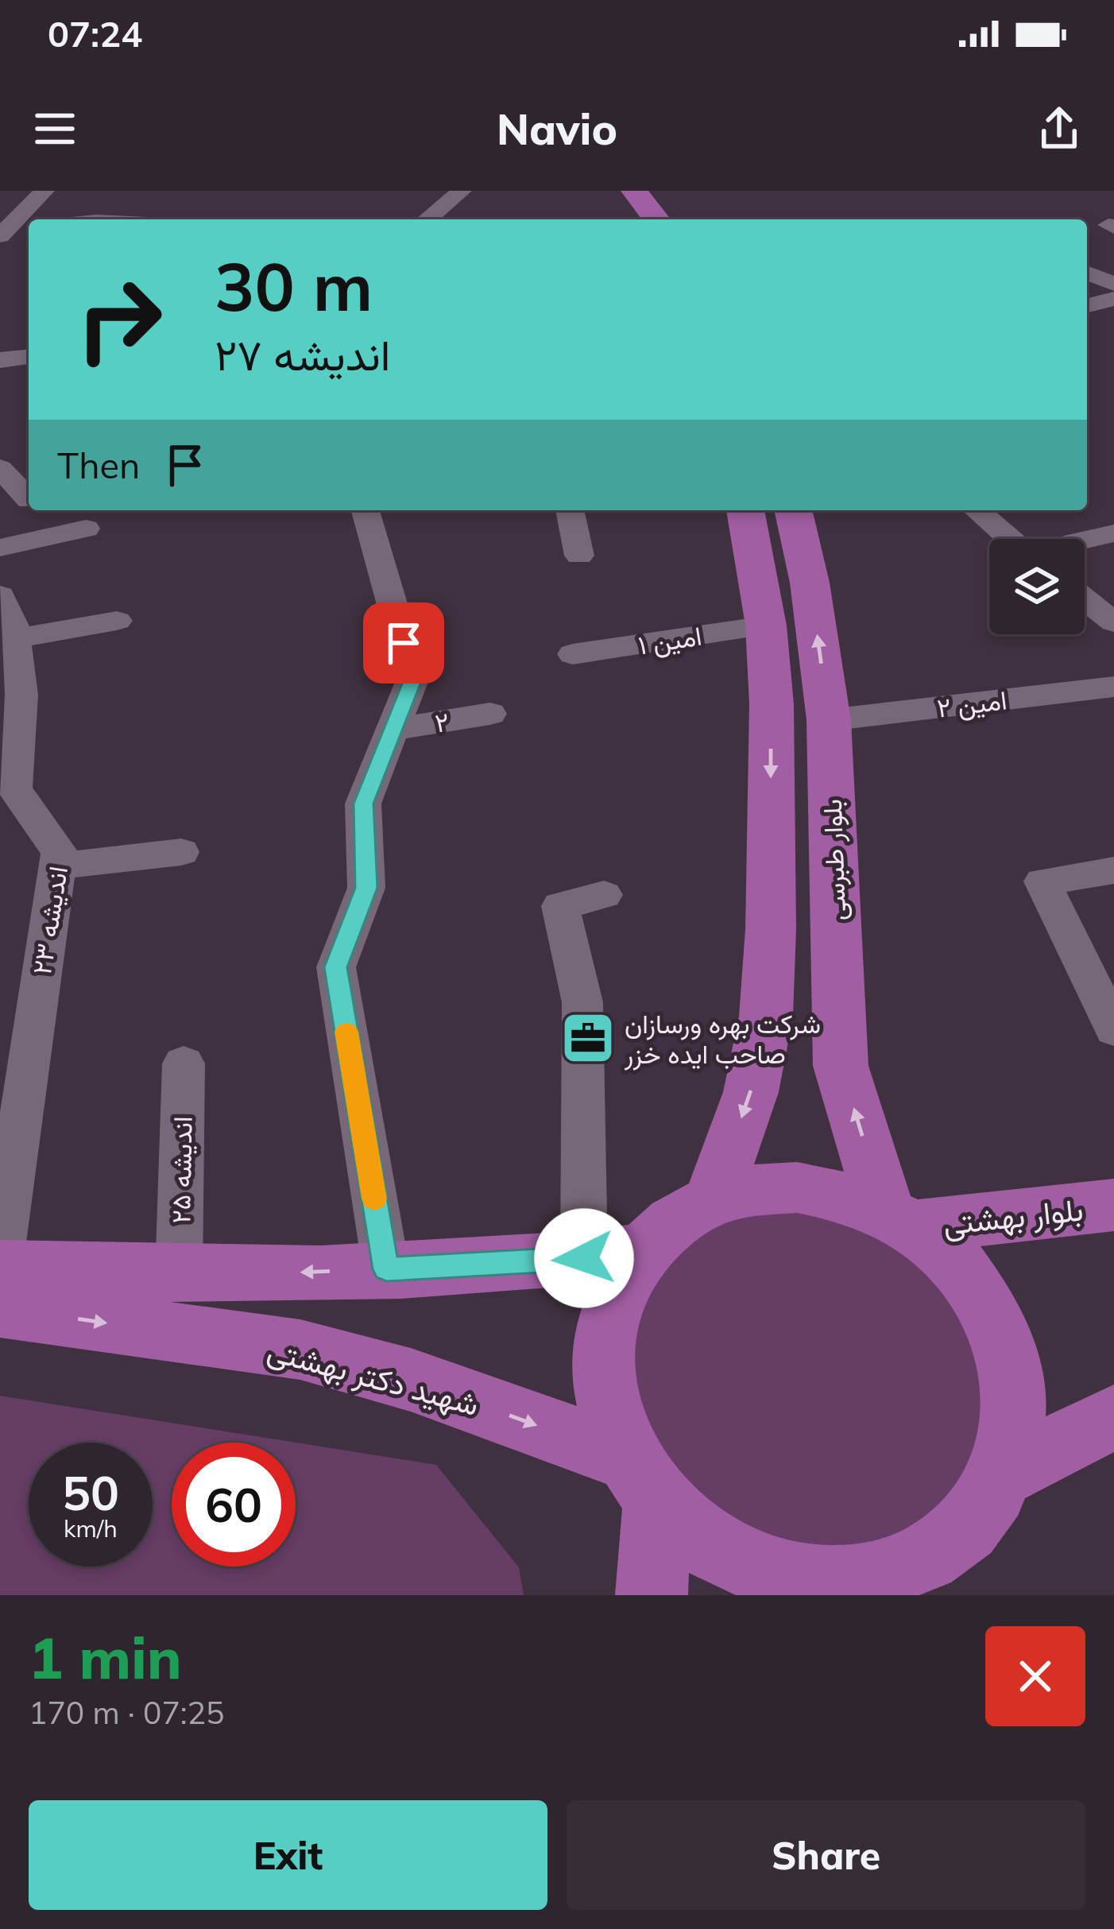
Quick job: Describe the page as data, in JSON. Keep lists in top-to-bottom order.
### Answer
{
  "streets": {
    "main road": ["بلوار طبرسی", "بلوار بهشتی", "شهید دکتر بهشتی"],
    "street": [
      "امین ۱",
      "امین ۲",
      "۲",
      "اندیشه ۲۳",
      "اندیشه ۲۵"
    ]
  },
  "crossings": [
    ["امین ۲", "بلوار طبرسی"],
    ["بلوار طبرسی", "بلوار بهشتی"]
  ],
  "places": {
    "office": ["شرکت بهره ورسازان صاحب ایده خزر"]
  },
  "page": {
    "status": "07:24",
    "header": "Navio",
    "turn": ["30 m", "اندیشه ۲۷"],
    "then": "Then",
    "speed": "50 km/h",
    "limit": "60",
    "heading": ["1 min", "170 m · 07:25"],
    "buttons": ["Exit", "Share"]
  }
}
